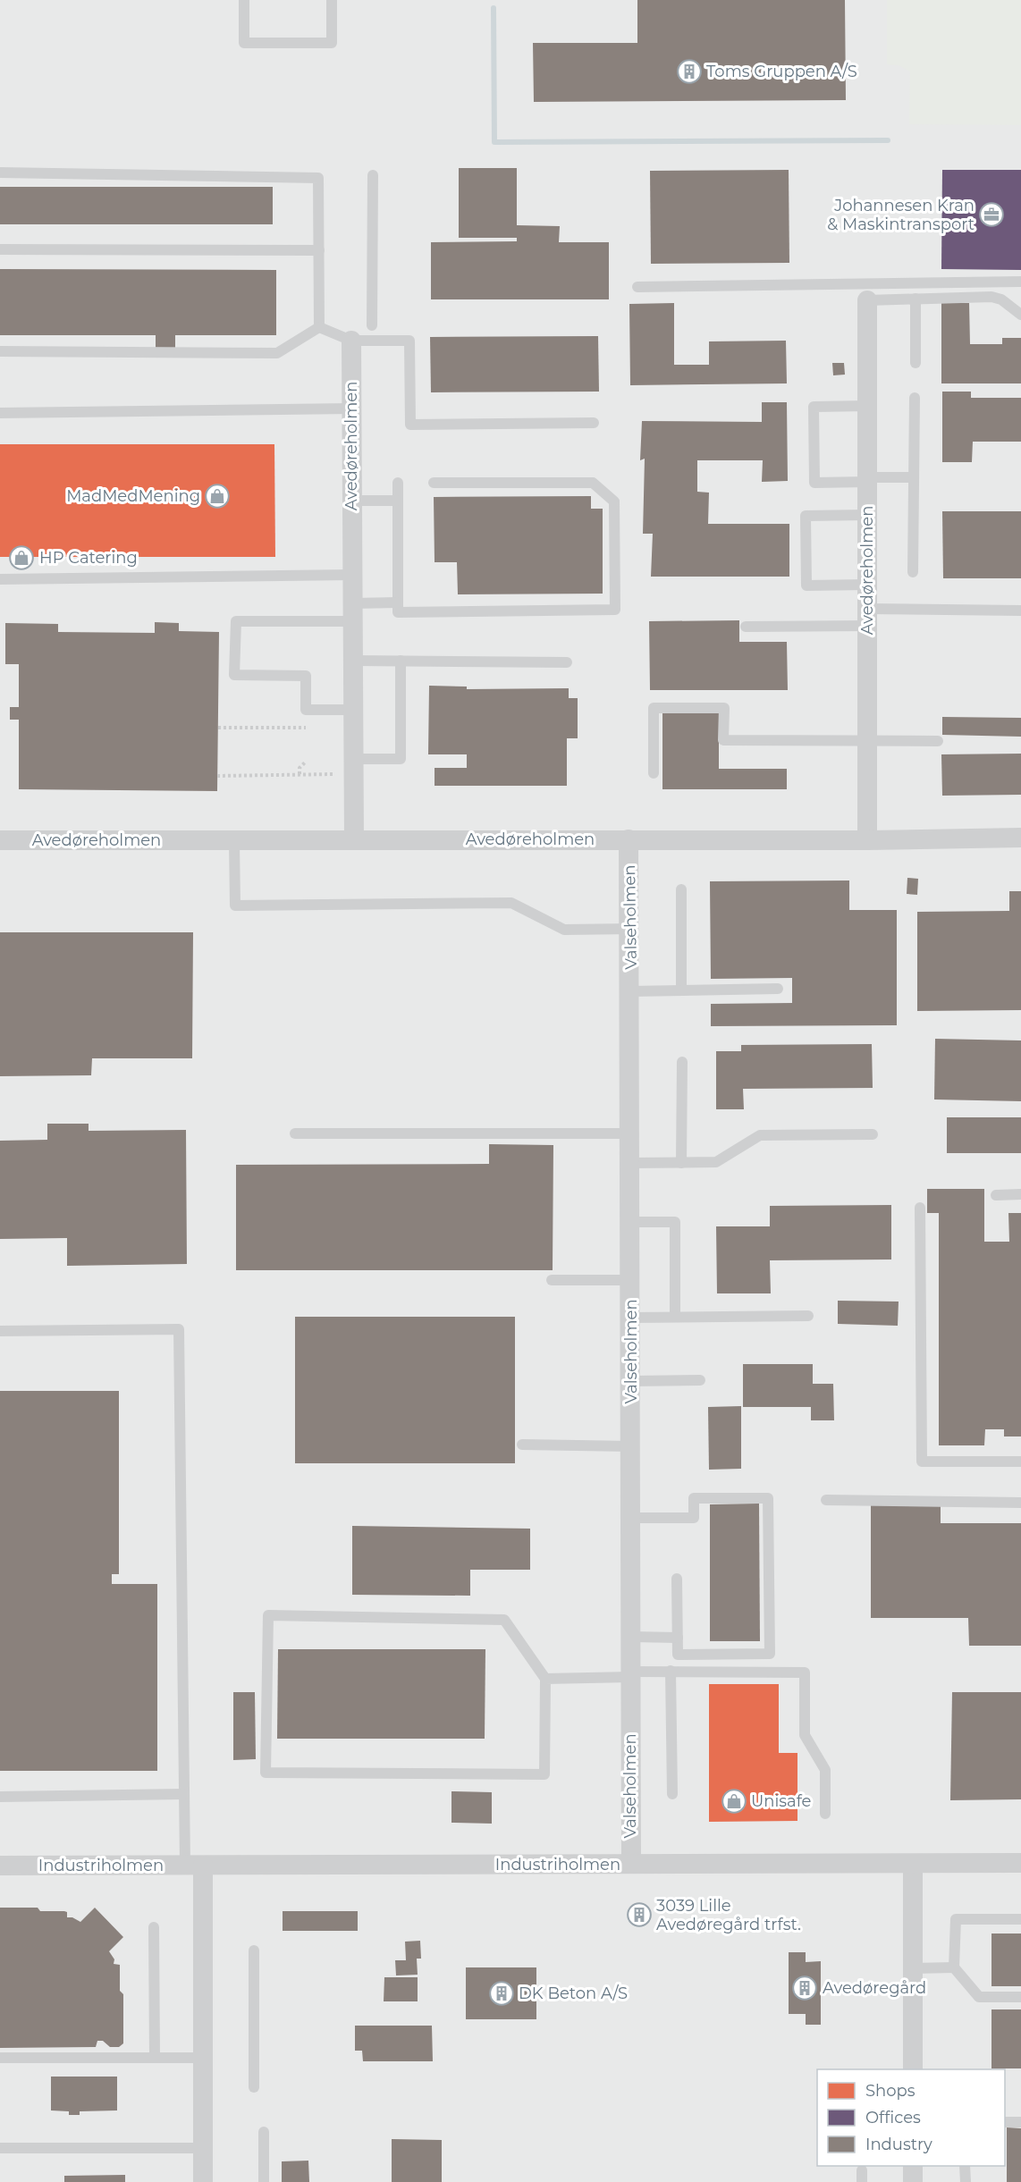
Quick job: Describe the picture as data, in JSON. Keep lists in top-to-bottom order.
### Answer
{
  "streets": {
    "street": ["Avedøreholmen", "Valseholmen", "Industriholmen"]
  },
  "crossings": [
    ["Avedøreholmen", "Valseholmen"],
    ["Valseholmen", "Industriholmen"]
  ],
  "places": {
    "building": [
      "Toms Gruppen A/S",
      "3039 Lille Avedøregård trfst.",
      "Avedøregård",
      "DK Beton A/S"
    ],
    "office": ["Johannesen Kran & Maskintransport"],
    "shop": ["MadMedMening", "HP Catering", "Unisafe"]
  },
  "legend": ["Shops", "Offices", "Industry"]
}
